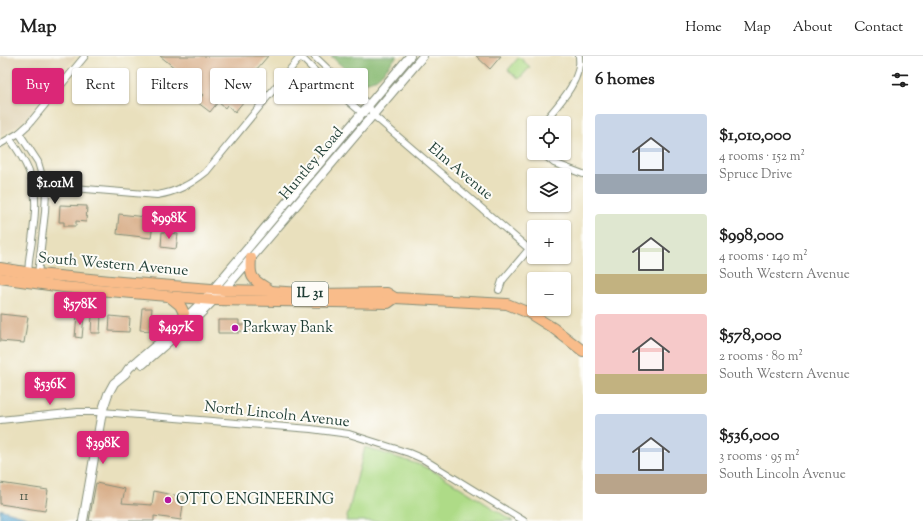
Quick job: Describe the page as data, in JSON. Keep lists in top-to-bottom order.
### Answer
{
  "streets": {
    "main road": ["South Western Avenue", "IL 31"],
    "street": ["Huntley Road", "Elm Avenue", "North Lincoln Avenue"]
  },
  "crossings": [
    ["Huntley Road", "Elm Avenue"],
    ["Huntley Road", "South Western Avenue"],
    ["Huntley Road", "IL 31"],
    ["South Western Avenue", "IL 31"]
  ],
  "places": ["Parkway Bank", "OTTO ENGINEERING"],
  "house_numbers": ["11"],
  "page": {
    "header": "Map",
    "nav": [
      "Home",
      "Map",
      "About",
      "Contact"
    ],
    "heading": "6 homes",
    "chip": [
      "Buy",
      "Rent",
      "Filters",
      "New",
      "Apartment"
    ],
    "list": [
      {
        "name": "$1,010,000",
        "note": "4 rooms · 152 m² · Spruce Drive"
      },
      {
        "name": "$998,000",
        "note": "4 rooms · 140 m² · South Western Avenue"
      },
      {
        "name": "$578,000",
        "note": "2 rooms · 80 m² · South Western Avenue"
      },
      {
        "name": "$536,000",
        "note": "3 rooms · 95 m² · South Lincoln Avenue"
      }
    ],
    "map_buttons": ["+", "−"],
    "price": [
      "$1.01M",
      "$998K",
      "$578K",
      "$497K",
      "$536K",
      "$398K"
    ]
  }
}
